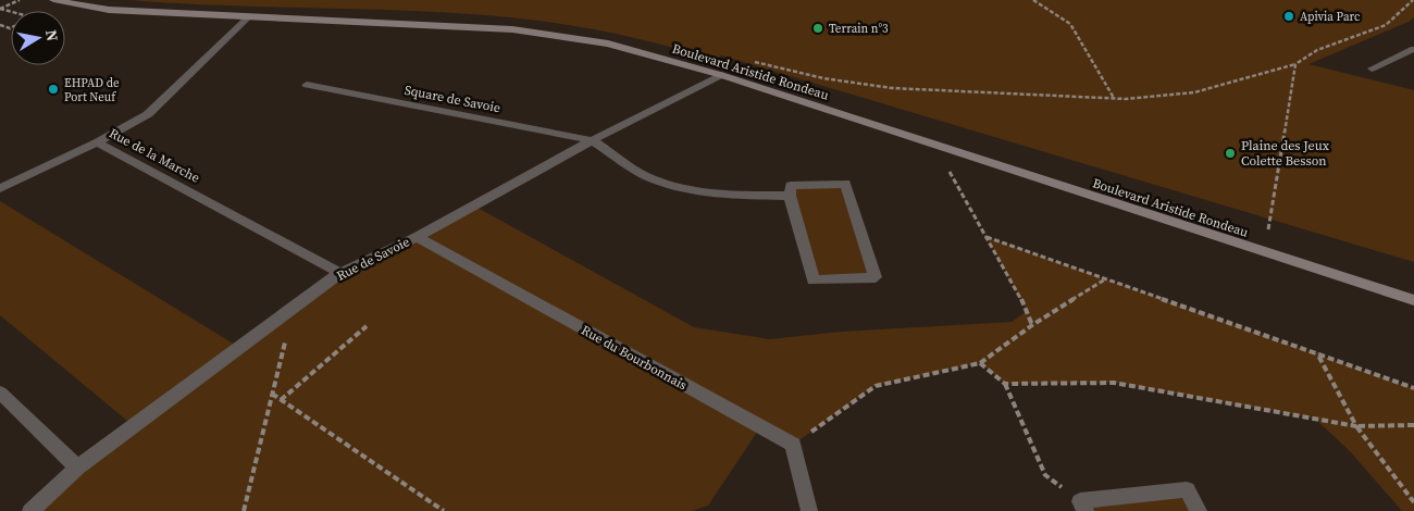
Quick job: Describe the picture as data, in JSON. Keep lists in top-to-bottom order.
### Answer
{
  "streets": {
    "street": [
      "Boulevard Aristide Rondeau",
      "Square de Savoie",
      "Rue de la Marche",
      "Rue de Savoie",
      "Rue du Bourbonnais"
    ]
  },
  "crossings": [
    ["Boulevard Aristide Rondeau", "Rue de la Marche"],
    ["Boulevard Aristide Rondeau", "Rue de Savoie"],
    ["Square de Savoie", "Rue de Savoie"],
    ["Rue de la Marche", "Rue de Savoie"],
    ["Rue de Savoie", "Rue du Bourbonnais"]
  ],
  "places": [
    "Apivia Parc",
    "Terrain n°3",
    "EHPAD de Port Neuf",
    "Plaine des Jeux Colette Besson"
  ],
  "north": "right"
}
